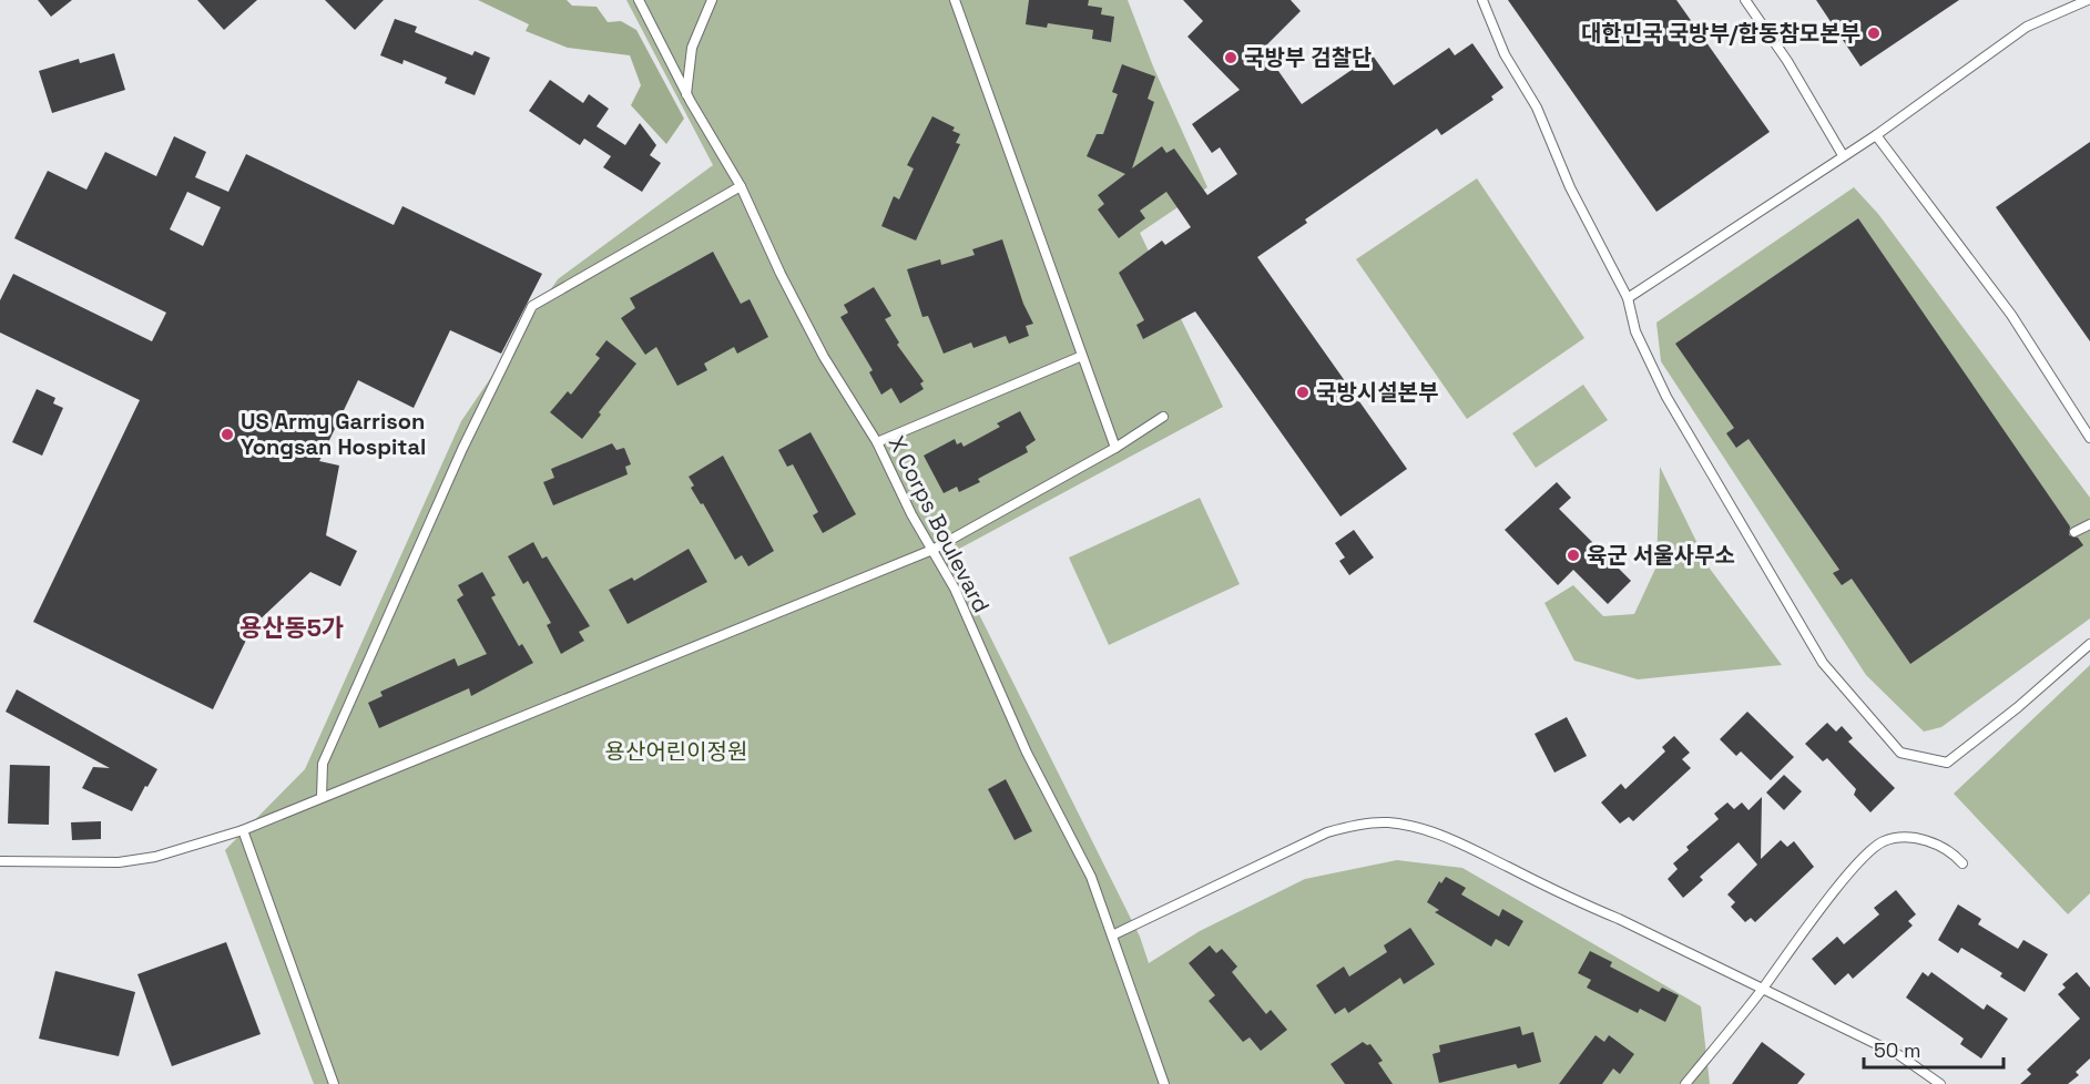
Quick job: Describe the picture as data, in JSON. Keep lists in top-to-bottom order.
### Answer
{
  "streets": {
    "lane": ["X Corps Boulevard"]
  },
  "districts": ["용산동5가"],
  "parks": ["용산어린이정원"],
  "places": [
    "대한민국 국방부/합동참모본부",
    "국방부 검찰단",
    "국방시설본부",
    "US Army Garrison Yongsan Hospital",
    "육군 서울사무소"
  ],
  "scale_bar": "50 m"
}
